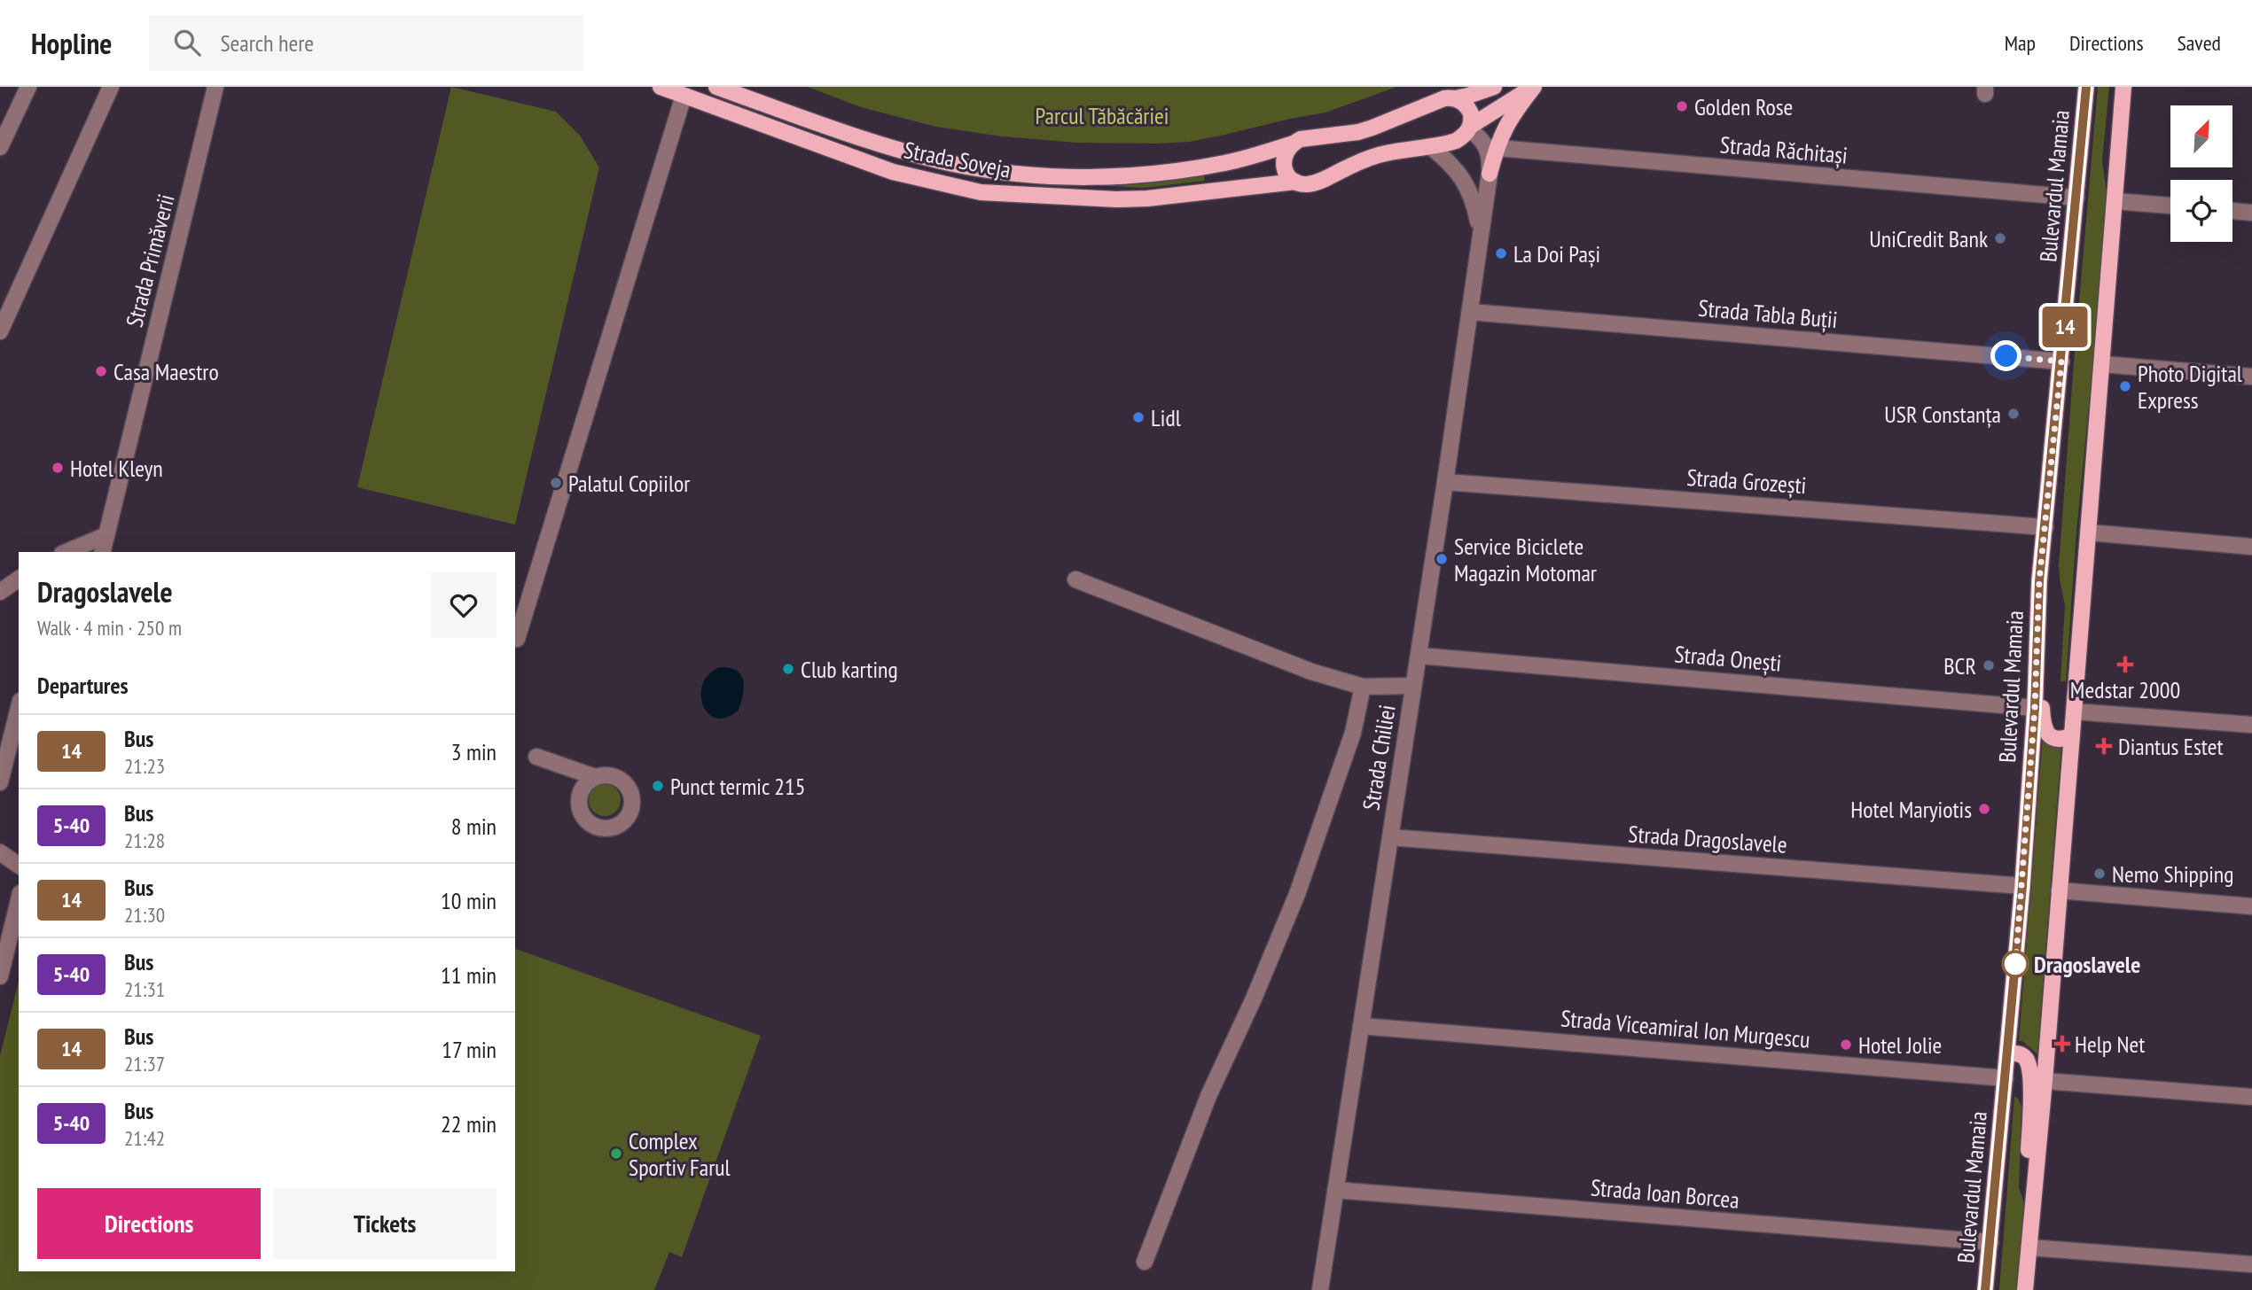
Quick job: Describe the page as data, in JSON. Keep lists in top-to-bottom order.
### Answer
{
  "streets": {
    "main road": ["Strada Soveja", "Bulevardul Mamaia"],
    "street": [
      "Strada Răchitași",
      "Strada Primăverii",
      "Strada Tabla Buții",
      "Strada Grozești",
      "Strada Onești",
      "Strada Chiliei",
      "Strada Dragoslavele",
      "Strada Viceamiral Ion Murgescu",
      "Strada Ioan Borcea"
    ]
  },
  "crossings": [
    ["Strada Răchitași", "Bulevardul Mamaia"],
    ["Strada Soveja", "Strada Chiliei"],
    ["Bulevardul Mamaia", "Strada Tabla Buții"],
    ["Bulevardul Mamaia", "Strada Grozești"],
    ["Bulevardul Mamaia", "Strada Onești"],
    ["Bulevardul Mamaia", "Strada Dragoslavele"],
    ["Bulevardul Mamaia", "Strada Viceamiral Ion Murgescu"],
    ["Bulevardul Mamaia", "Strada Ioan Borcea"],
    ["Strada Tabla Buții", "Strada Chiliei"],
    ["Strada Grozești", "Strada Chiliei"],
    ["Strada Onești", "Strada Chiliei"],
    ["Strada Chiliei", "Strada Dragoslavele"],
    ["Strada Chiliei", "Strada Viceamiral Ion Murgescu"],
    ["Strada Chiliei", "Strada Ioan Borcea"]
  ],
  "parks": ["Parcul Tăbăcăriei"],
  "places": {
    "other": [
      "Golden Rose",
      "UniCredit Bank",
      "La Doi Pași",
      "Casa Maestro",
      "Photo Digital Express",
      "USR Constanța",
      "Lidl",
      "Hotel Kleyn",
      "Palatul Copiilor",
      "Service Biciclete Magazin Motomar",
      "BCR",
      "Club karting",
      "Punct termic 215",
      "Hotel Maryiotis",
      "Nemo Shipping",
      "Dragoslavele",
      "Hotel Jolie",
      "Complex Sportiv Farul"
    ],
    "health": ["Medstar 2000", "Diantus Estet", "Help Net"]
  },
  "lines": ["bus line 14"],
  "north": "top right",
  "page": {
    "header": "Hopline",
    "search": "Search here",
    "nav": ["Map", "Directions", "Saved"],
    "on_map": "14",
    "heading": [
      ["Dragoslavele", "Walk · 4 min · 250 m"],
      "Departures"
    ],
    "list": [
      {
        "mark": "14",
        "name": "Bus",
        "note": "21:23",
        "value": "3 min"
      },
      {
        "mark": "5-40",
        "name": "Bus",
        "note": "21:28",
        "value": "8 min"
      },
      {
        "mark": "14",
        "name": "Bus",
        "note": "21:30",
        "value": "10 min"
      },
      {
        "mark": "5-40",
        "name": "Bus",
        "note": "21:31",
        "value": "11 min"
      },
      {
        "mark": "14",
        "name": "Bus",
        "note": "21:37",
        "value": "17 min"
      },
      {
        "mark": "5-40",
        "name": "Bus",
        "note": "21:42",
        "value": "22 min"
      }
    ],
    "buttons": ["Directions", "Tickets"]
  }
}
